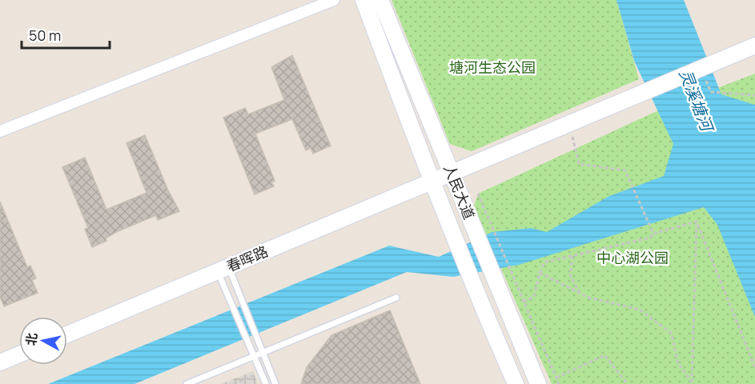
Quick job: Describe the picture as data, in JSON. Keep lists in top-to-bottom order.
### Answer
{
  "streets": {
    "main road": ["人民大道", "春晖路"]
  },
  "crossings": [
    ["人民大道", "春晖路"]
  ],
  "water": ["灵溪塘河"],
  "parks": ["塘河生态公园", "中心湖公园"],
  "scale_bar": "50 m",
  "north": "left"
}
